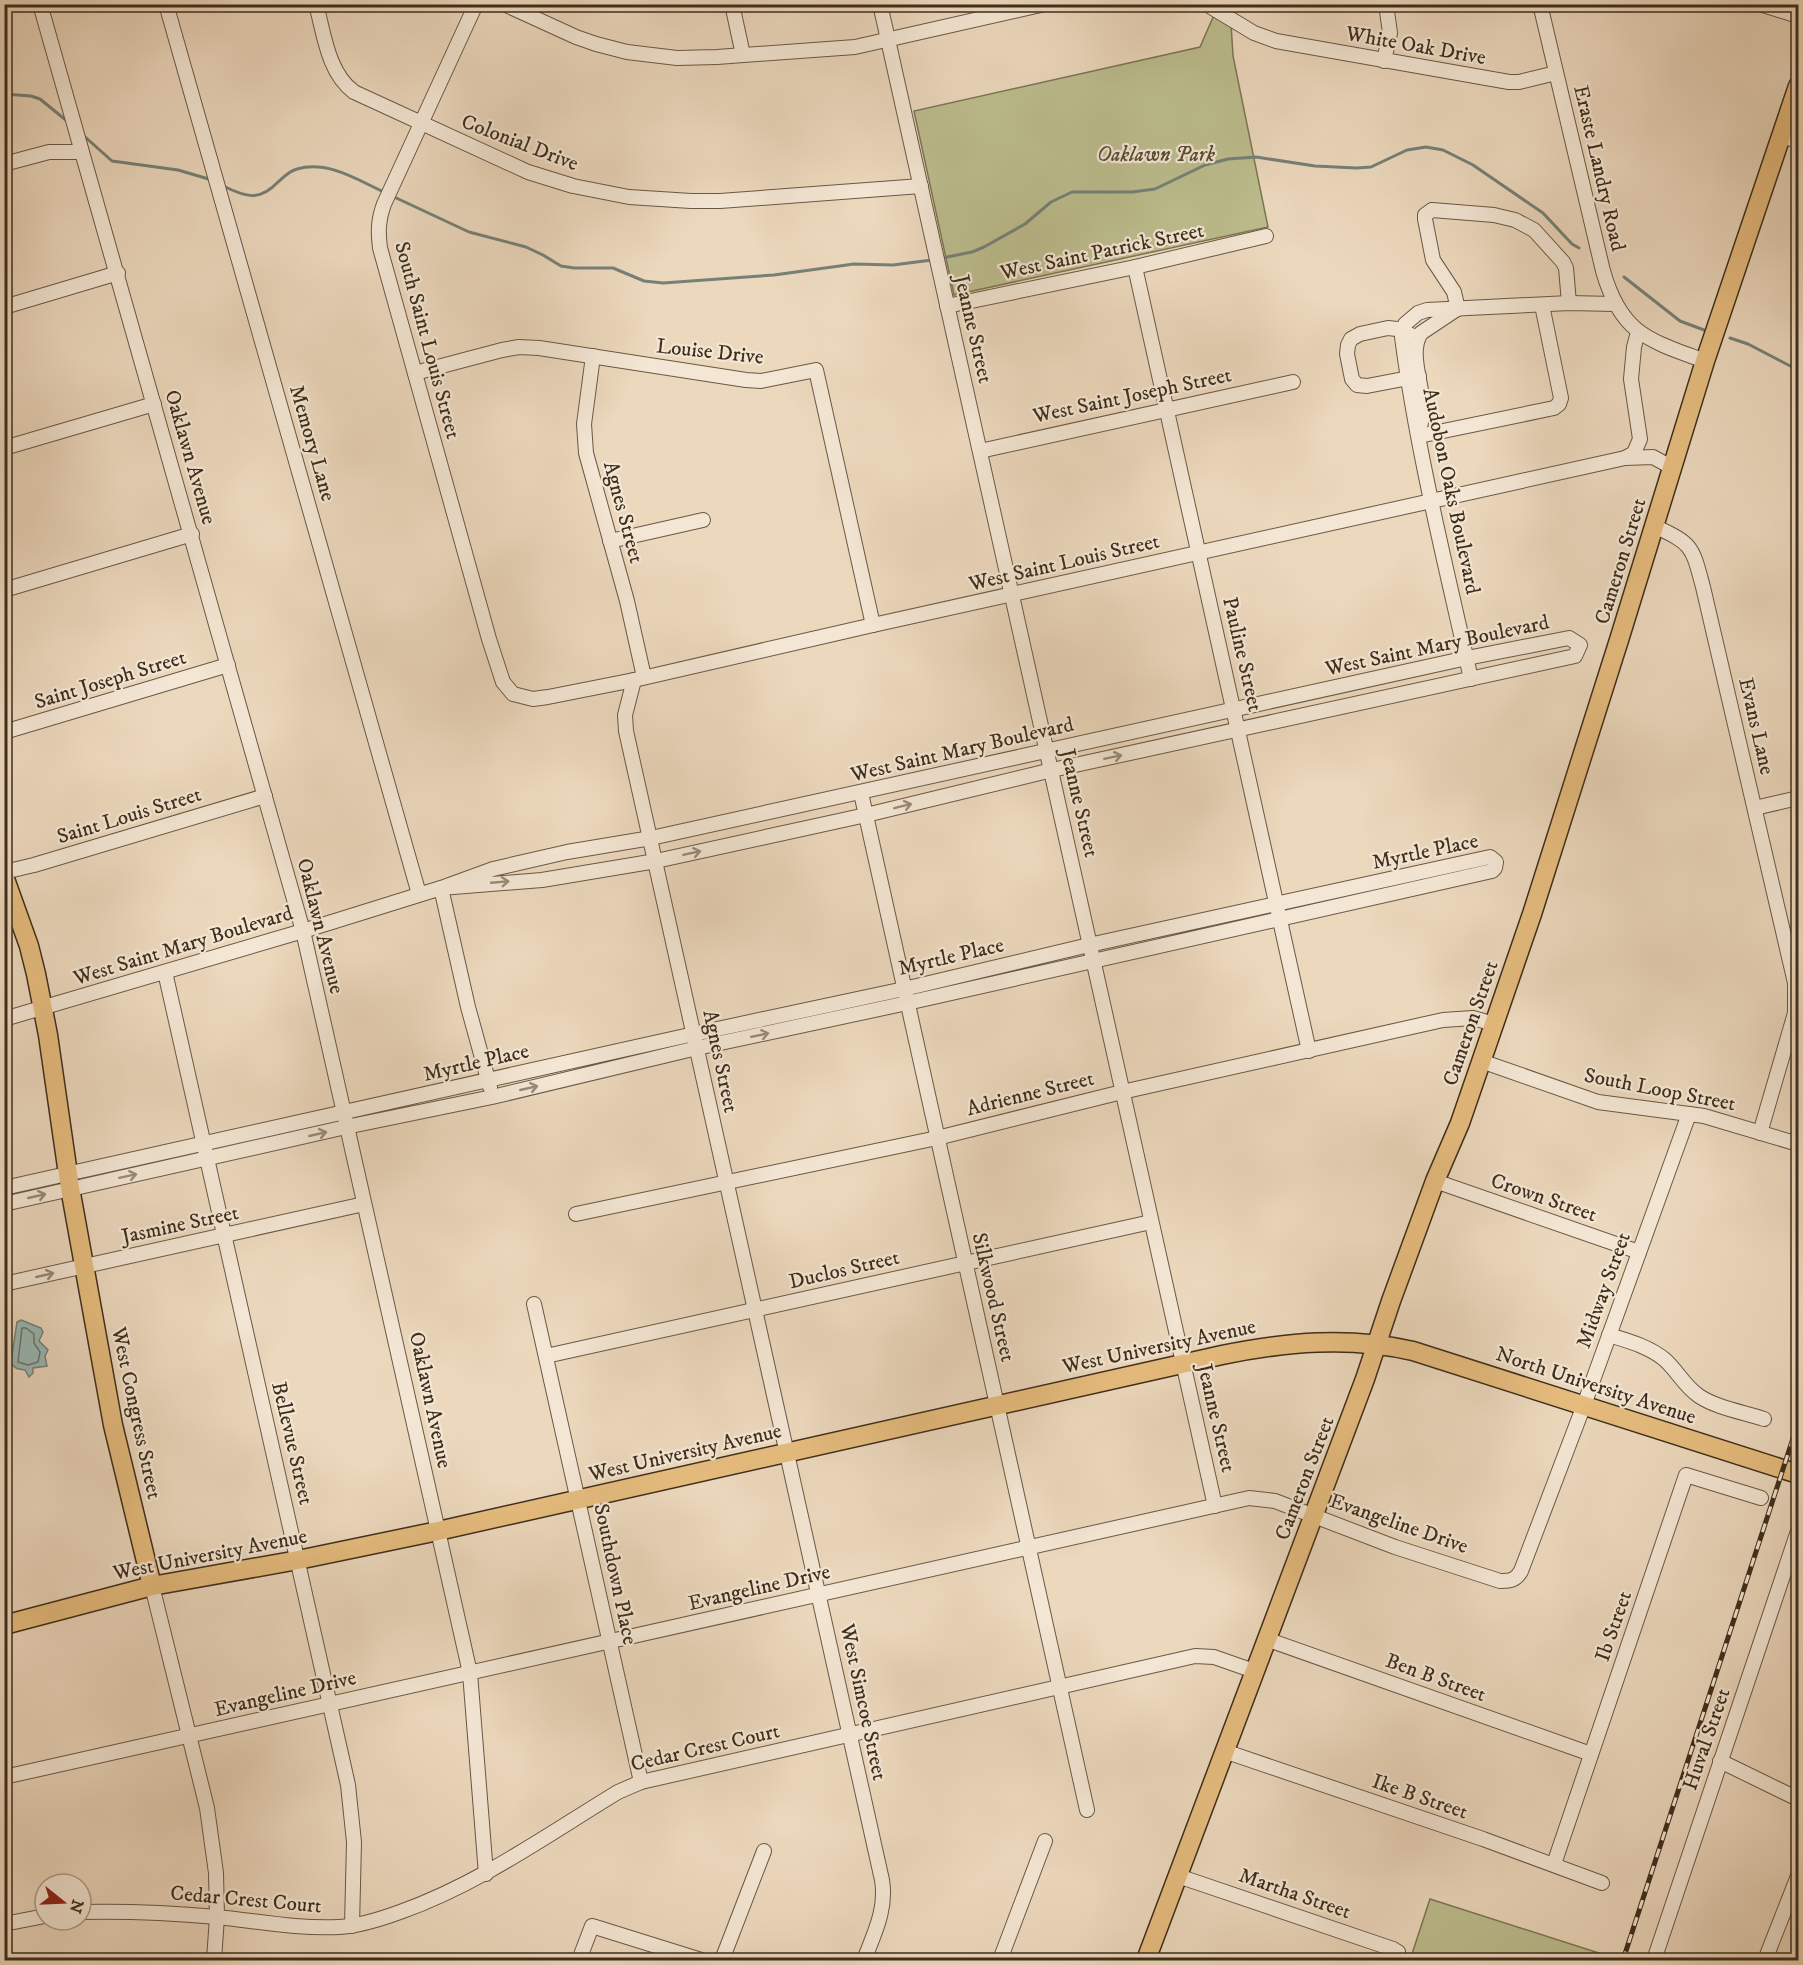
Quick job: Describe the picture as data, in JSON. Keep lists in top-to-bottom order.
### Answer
{
  "streets": {
    "main road": [
      "Cameron Street",
      "West University Avenue",
      "North University Avenue",
      "West Congress Street"
    ],
    "street": [
      "White Oak Drive",
      "Colonial Drive",
      "Eraste Landry Road",
      "West Saint Patrick Street",
      "Jeanne Street",
      "South Saint Louis Street",
      "Louise Drive",
      "West Saint Joseph Street",
      "Memory Lane",
      "Oaklawn Avenue",
      "Audobon Oaks Boulevard",
      "Agnes Street",
      "West Saint Louis Street",
      "West Saint Mary Boulevard",
      "Pauline Street",
      "Saint Joseph Street",
      "Evans Lane",
      "Saint Louis Street",
      "Myrtle Place",
      "South Loop Street",
      "Adrienne Street",
      "Crown Street",
      "Jasmine Street",
      "Duclos Street",
      "Midway Street",
      "Silkwood Street",
      "Bellevue Street",
      "Evangeline Drive",
      "Southdown Place",
      "Ib Street",
      "Ben B Street",
      "West Simcoe Street",
      "Huval Street",
      "Cedar Crest Court",
      "Ike B Street",
      "Martha Street"
    ]
  },
  "crossings": [
    ["White Oak Drive", "Eraste Landry Road"],
    ["Colonial Drive", "Jeanne Street"],
    ["Colonial Drive", "South Saint Louis Street"],
    ["Eraste Landry Road", "Cameron Street"],
    ["West Saint Patrick Street", "Jeanne Street"],
    ["West Saint Patrick Street", "Pauline Street"],
    ["Jeanne Street", "West Saint Joseph Street"],
    ["Jeanne Street", "West Saint Louis Street"],
    ["Jeanne Street", "West Saint Mary Boulevard"],
    ["Jeanne Street", "Myrtle Place"],
    ["Jeanne Street", "Adrienne Street"],
    ["Jeanne Street", "Duclos Street"],
    ["Jeanne Street", "West University Avenue"],
    ["Jeanne Street", "Evangeline Drive"],
    ["South Saint Louis Street", "Louise Drive"],
    ["South Saint Louis Street", "West Saint Louis Street"],
    ["Louise Drive", "Agnes Street"],
    ["Louise Drive", "West Saint Louis Street"],
    ["West Saint Joseph Street", "Pauline Street"],
    ["Memory Lane", "West Saint Mary Boulevard"],
    ["Oaklawn Avenue", "West Saint Mary Boulevard"],
    ["Oaklawn Avenue", "Saint Joseph Street"],
    ["Oaklawn Avenue", "Saint Louis Street"],
    ["Oaklawn Avenue", "Myrtle Place"],
    ["Oaklawn Avenue", "Jasmine Street"],
    ["Oaklawn Avenue", "West University Avenue"],
    ["Oaklawn Avenue", "Evangeline Drive"],
    ["Oaklawn Avenue", "Cedar Crest Court"],
    ["Audobon Oaks Boulevard", "West Saint Louis Street"],
    ["Audobon Oaks Boulevard", "West Saint Mary Boulevard"],
    ["Agnes Street", "West Saint Louis Street"],
    ["Agnes Street", "West Saint Mary Boulevard"],
    ["Agnes Street", "Myrtle Place"],
    ["Agnes Street", "Adrienne Street"],
    ["Agnes Street", "Duclos Street"],
    ["Agnes Street", "West University Avenue"],
    ["Agnes Street", "West Simcoe Street"],
    ["Cameron Street", "Evans Lane"],
    ["Cameron Street", "South Loop Street"],
    ["Cameron Street", "Adrienne Street"],
    ["Cameron Street", "Crown Street"],
    ["Cameron Street", "West University Avenue"],
    ["Cameron Street", "North University Avenue"],
    ["Cameron Street", "Evangeline Drive"],
    ["Cameron Street", "Ben B Street"],
    ["Cameron Street", "Cedar Crest Court"],
    ["Cameron Street", "Ike B Street"],
    ["Cameron Street", "Martha Street"],
    ["West Saint Louis Street", "Pauline Street"],
    ["West Saint Mary Boulevard", "Pauline Street"],
    ["West Saint Mary Boulevard", "Silkwood Street"],
    ["West Saint Mary Boulevard", "West Congress Street"],
    ["West Saint Mary Boulevard", "Bellevue Street"],
    ["Pauline Street", "Myrtle Place"],
    ["Pauline Street", "Adrienne Street"],
    ["Evans Lane", "South Loop Street"],
    ["Saint Louis Street", "West Congress Street"],
    ["Myrtle Place", "Silkwood Street"],
    ["Myrtle Place", "West Congress Street"],
    ["Myrtle Place", "Bellevue Street"],
    ["South Loop Street", "Midway Street"],
    ["Adrienne Street", "Silkwood Street"],
    ["Crown Street", "Midway Street"],
    ["Jasmine Street", "West Congress Street"],
    ["Jasmine Street", "Bellevue Street"],
    ["Duclos Street", "Silkwood Street"],
    ["Duclos Street", "Southdown Place"],
    ["Midway Street", "North University Avenue"],
    ["Midway Street", "Evangeline Drive"],
    ["Silkwood Street", "West University Avenue"],
    ["Silkwood Street", "Evangeline Drive"],
    ["Silkwood Street", "Cedar Crest Court"],
    ["West University Avenue", "North University Avenue"],
    ["West University Avenue", "West Congress Street"],
    ["West University Avenue", "Bellevue Street"],
    ["West University Avenue", "Southdown Place"],
    ["West University Avenue", "West Simcoe Street"],
    ["West Congress Street", "Evangeline Drive"],
    ["West Congress Street", "Cedar Crest Court"],
    ["Bellevue Street", "Evangeline Drive"],
    ["Bellevue Street", "Cedar Crest Court"],
    ["Evangeline Drive", "Southdown Place"],
    ["Evangeline Drive", "West Simcoe Street"],
    ["Southdown Place", "Cedar Crest Court"],
    ["Ib Street", "Ben B Street"],
    ["Ib Street", "Ike B Street"],
    ["West Simcoe Street", "Cedar Crest Court"]
  ],
  "parks": ["Oaklawn Park"],
  "north": "right"
}
